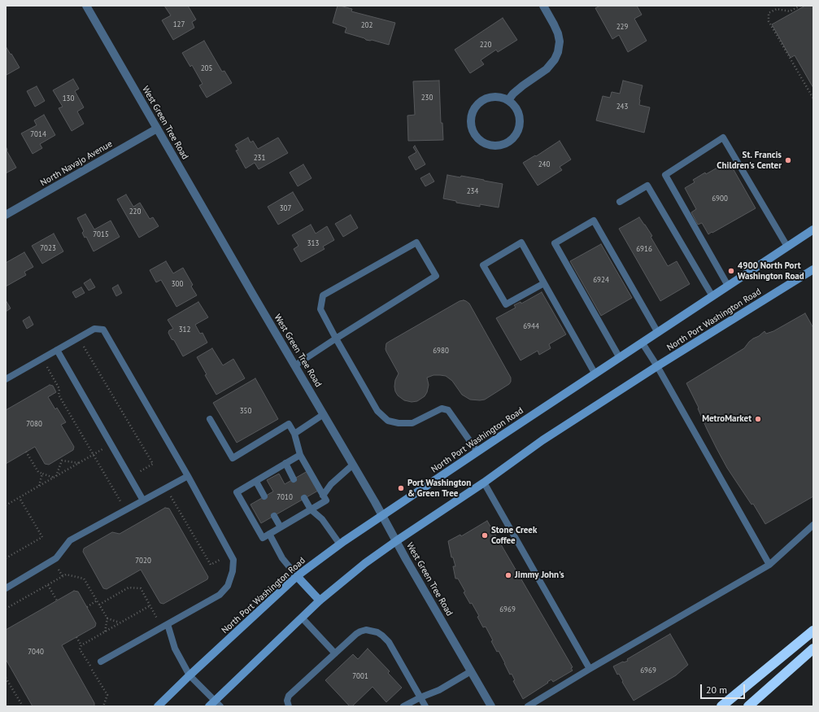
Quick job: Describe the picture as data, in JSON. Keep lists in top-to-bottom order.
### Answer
{
  "streets": {
    "main road": ["North Port Washington Road"],
    "street": ["West Green Tree Road", "North Navajo Avenue"]
  },
  "crossings": [
    ["West Green Tree Road", "North Navajo Avenue"],
    ["West Green Tree Road", "North Port Washington Road"]
  ],
  "places": [
    "St. Francis Children's Center",
    "4900 North Port Washington Road",
    "MetroMarket",
    "Port Washington & Green Tree",
    "Stone Creek Coffee",
    "Jimmy John's"
  ],
  "house_numbers": [
    "127",
    "202",
    "229",
    "220",
    "205",
    "230",
    "130",
    "243",
    "7014",
    "231",
    "240",
    "234",
    "6900",
    "307",
    "220",
    "7015",
    "313",
    "7023",
    "6916",
    "6924",
    "300",
    "6944",
    "312",
    "6980",
    "350",
    "7080",
    "7010",
    "7020",
    "6969",
    "7040",
    "6969",
    "7001"
  ],
  "scale_bar": "20 m"
}
